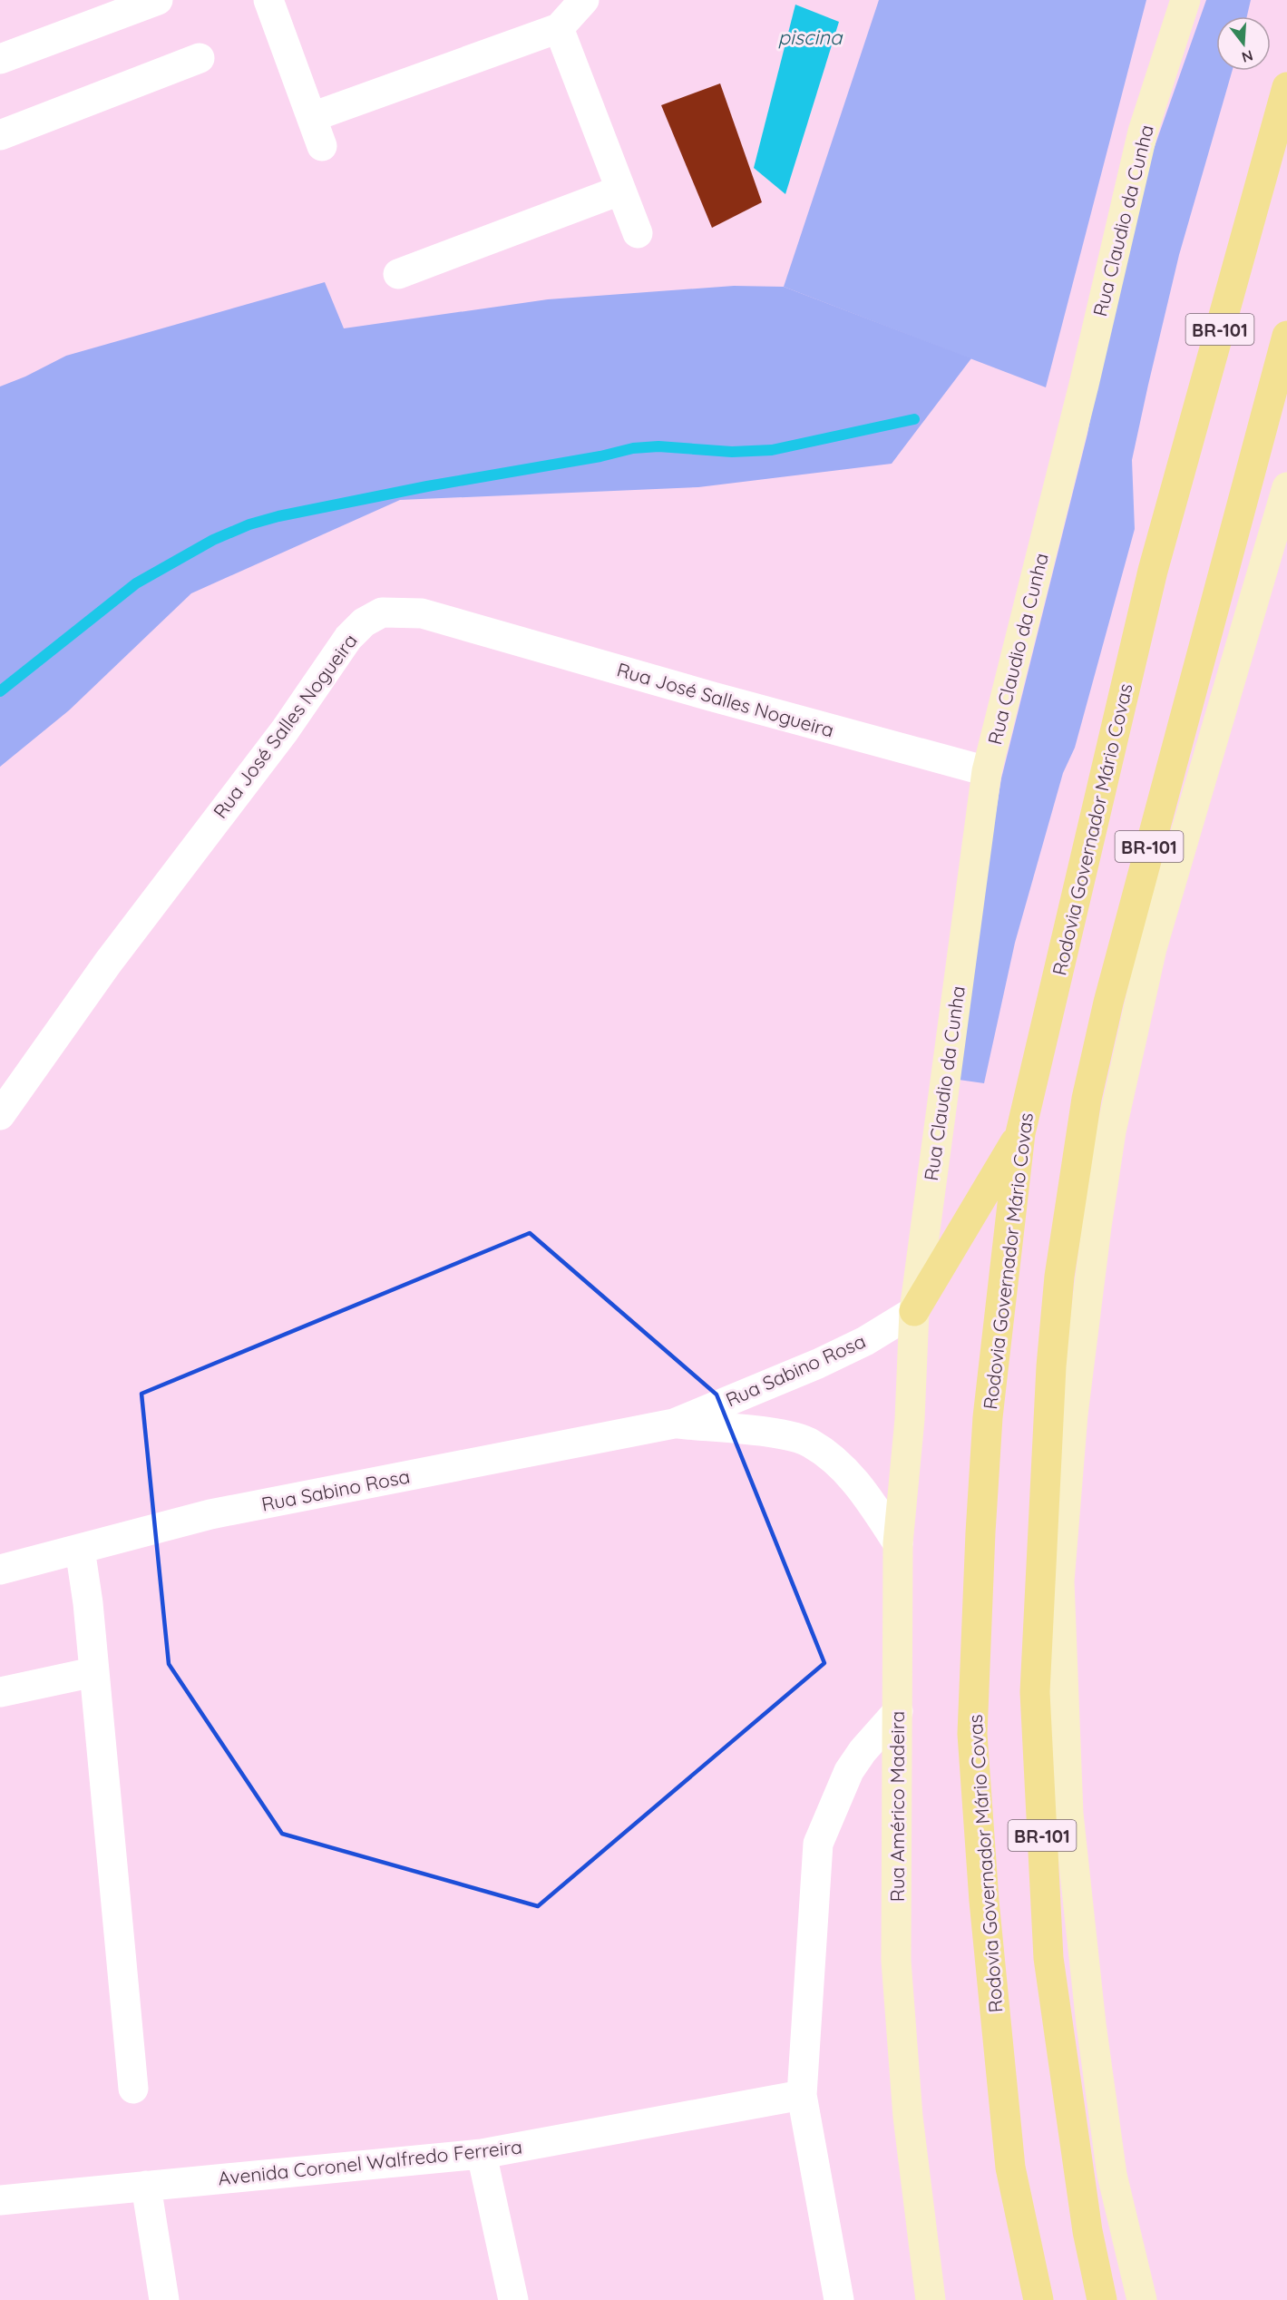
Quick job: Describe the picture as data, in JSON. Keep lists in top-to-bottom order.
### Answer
{
  "streets": {
    "main road": ["BR-101", "Rodovia Governador Mário Covas"],
    "street": [
      "Rua Claudio da Cunha",
      "Rua José Salles Nogueira",
      "Rua Sabino Rosa",
      "Rua Américo Madeira",
      "Avenida Coronel Walfredo Ferreira"
    ]
  },
  "crossings": [
    ["Rua Claudio da Cunha", "Rua José Salles Nogueira"],
    ["Rua Claudio da Cunha", "Rua Sabino Rosa"],
    ["Rua Claudio da Cunha", "Rua Américo Madeira"],
    ["Rua Sabino Rosa", "Rua Américo Madeira"]
  ],
  "water": ["piscina"],
  "north": "bottom"
}
